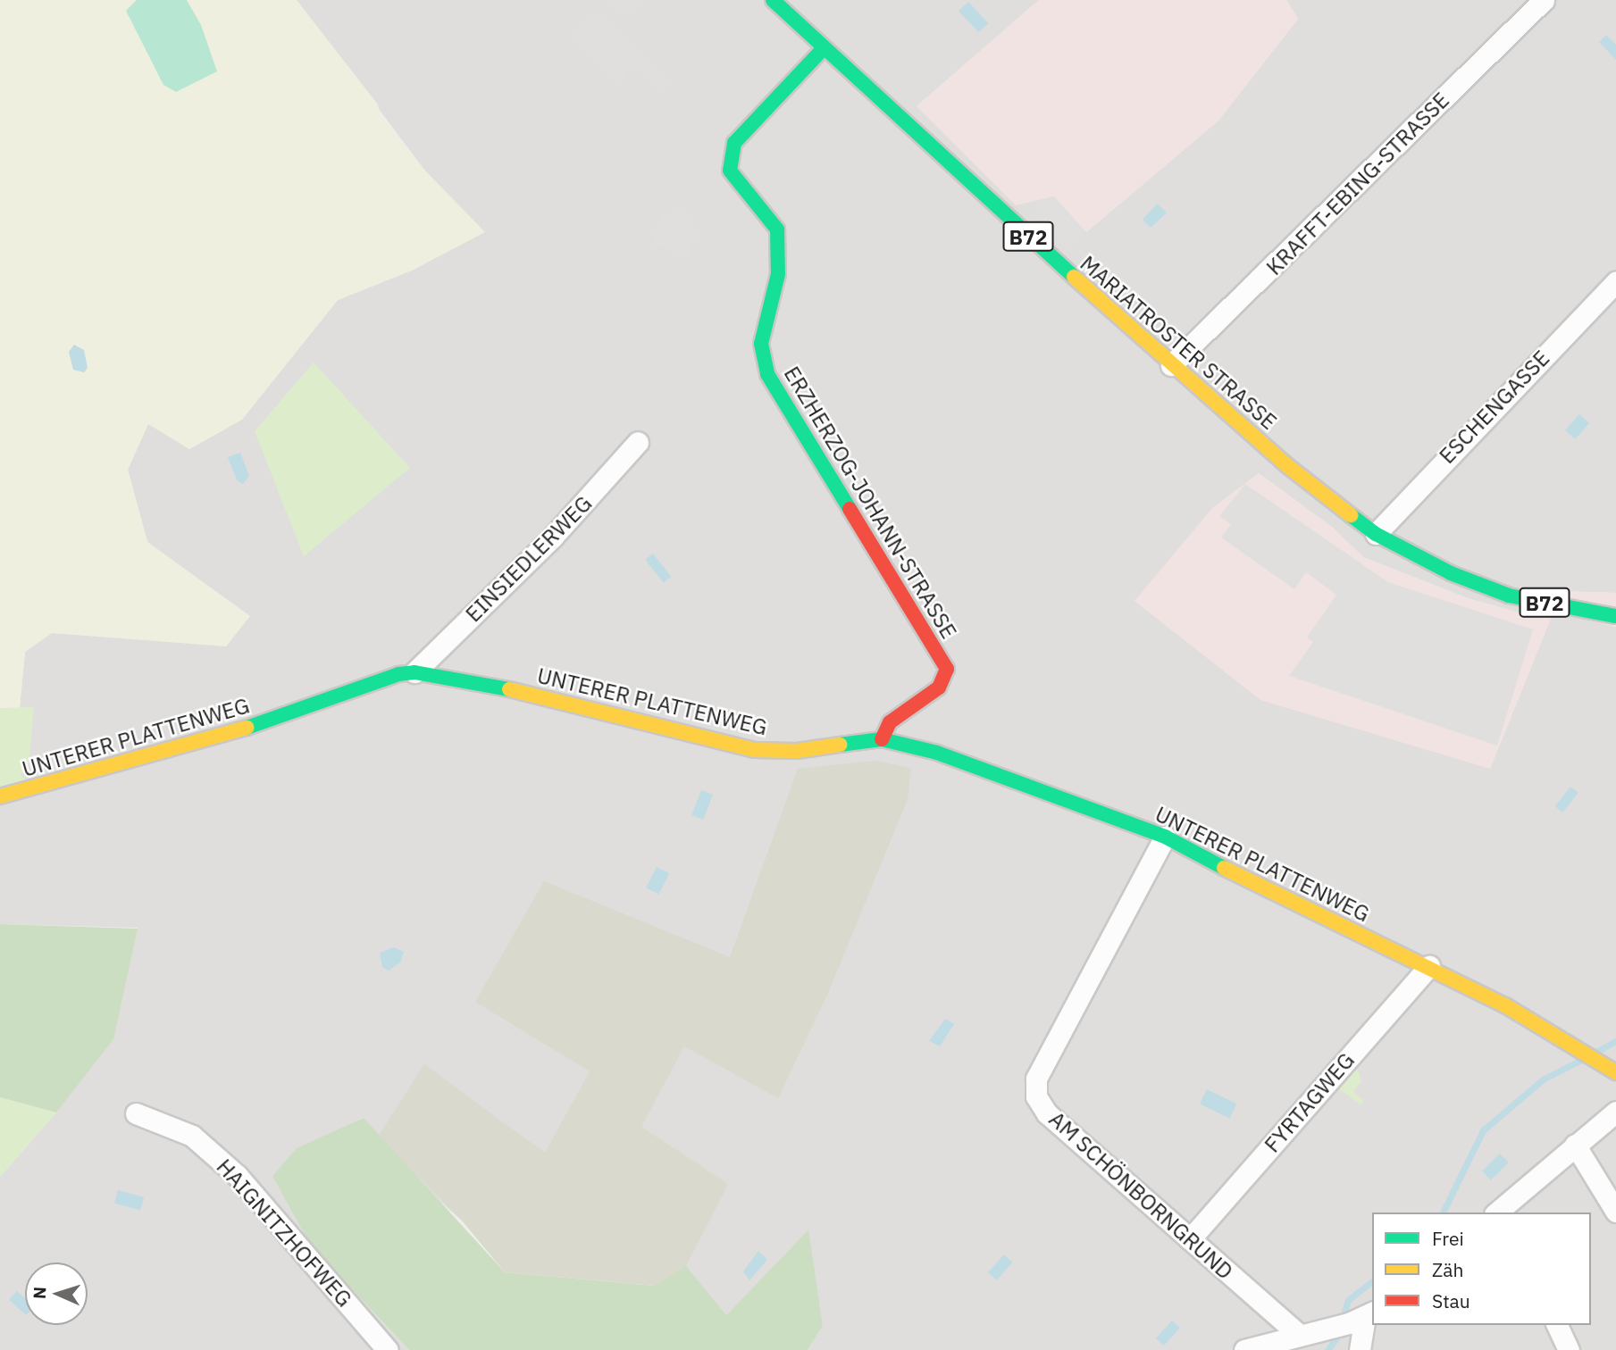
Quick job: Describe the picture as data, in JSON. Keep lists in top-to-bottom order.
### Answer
{
  "streets": {
    "street": [
      "KRAFFT-EBING-STRASSE",
      "B72",
      "MARIATROSTER STRASSE",
      "ESCHENGASSE",
      "ERZHERZOG-JOHANN-STRASSE",
      "EINSIEDLERWEG",
      "UNTERER PLATTENWEG",
      "FYRTAGWEG",
      "AM SCHÖNBORNGRUND",
      "HAIGNITZHOFWEG"
    ]
  },
  "crossings": [
    ["KRAFFT-EBING-STRASSE", "MARIATROSTER STRASSE"],
    ["MARIATROSTER STRASSE", "ESCHENGASSE"],
    ["MARIATROSTER STRASSE", "ERZHERZOG-JOHANN-STRASSE"],
    ["ERZHERZOG-JOHANN-STRASSE", "UNTERER PLATTENWEG"],
    ["EINSIEDLERWEG", "UNTERER PLATTENWEG"],
    ["UNTERER PLATTENWEG", "FYRTAGWEG"],
    ["UNTERER PLATTENWEG", "AM SCHÖNBORNGRUND"],
    ["FYRTAGWEG", "AM SCHÖNBORNGRUND"]
  ],
  "legend": ["Frei", "Zäh", "Stau"],
  "north": "left"
}
